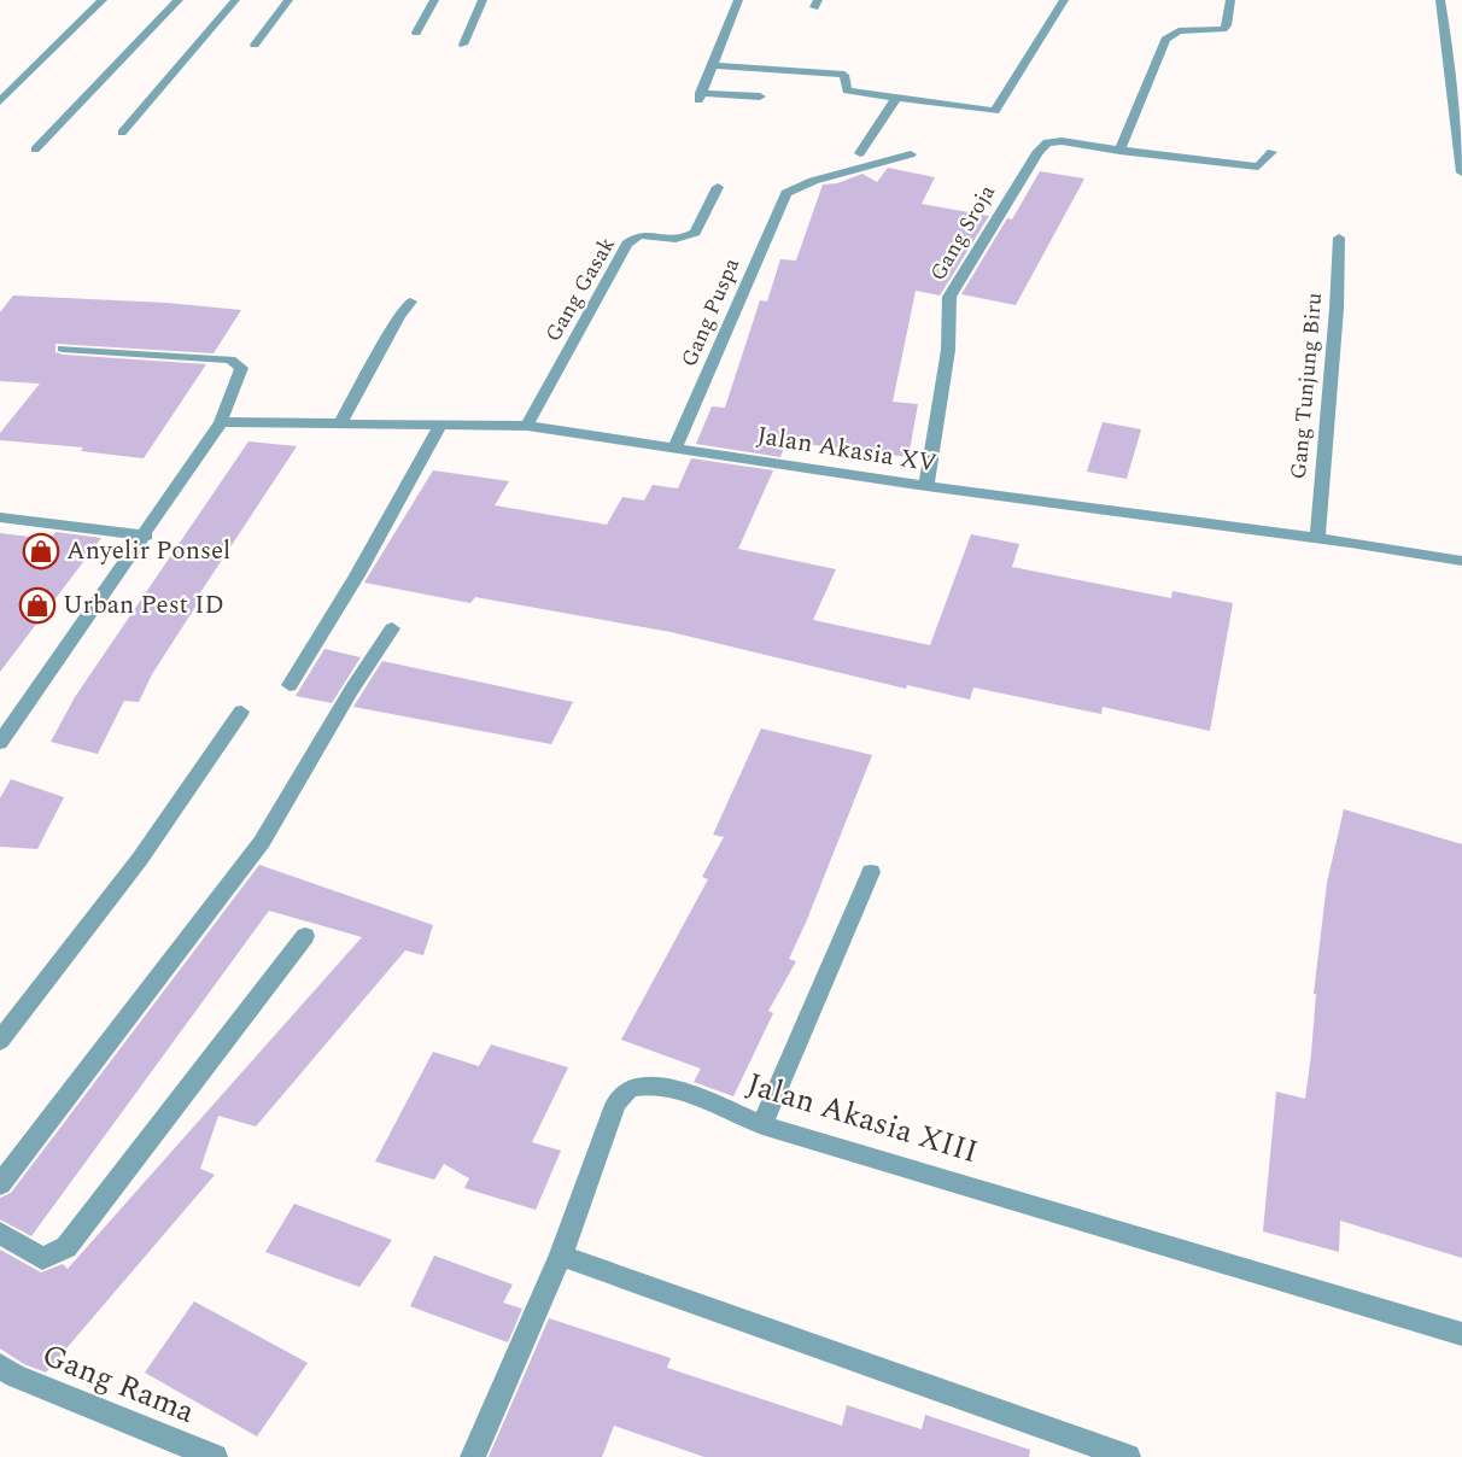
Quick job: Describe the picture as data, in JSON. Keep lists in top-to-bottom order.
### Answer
{
  "streets": {
    "street": [
      "Gang Sroja",
      "Gang Gasak",
      "Gang Puspa",
      "Gang Tunjung Biru",
      "Jalan Akasia XV",
      "Jalan Akasia XIII",
      "Gang Rama"
    ]
  },
  "crossings": [
    ["Gang Sroja", "Jalan Akasia XV"],
    ["Gang Gasak", "Jalan Akasia XV"],
    ["Gang Puspa", "Jalan Akasia XV"],
    ["Gang Tunjung Biru", "Jalan Akasia XV"]
  ],
  "places": {
    "shop": ["Anyelir Ponsel", "Urban Pest ID"]
  }
}
